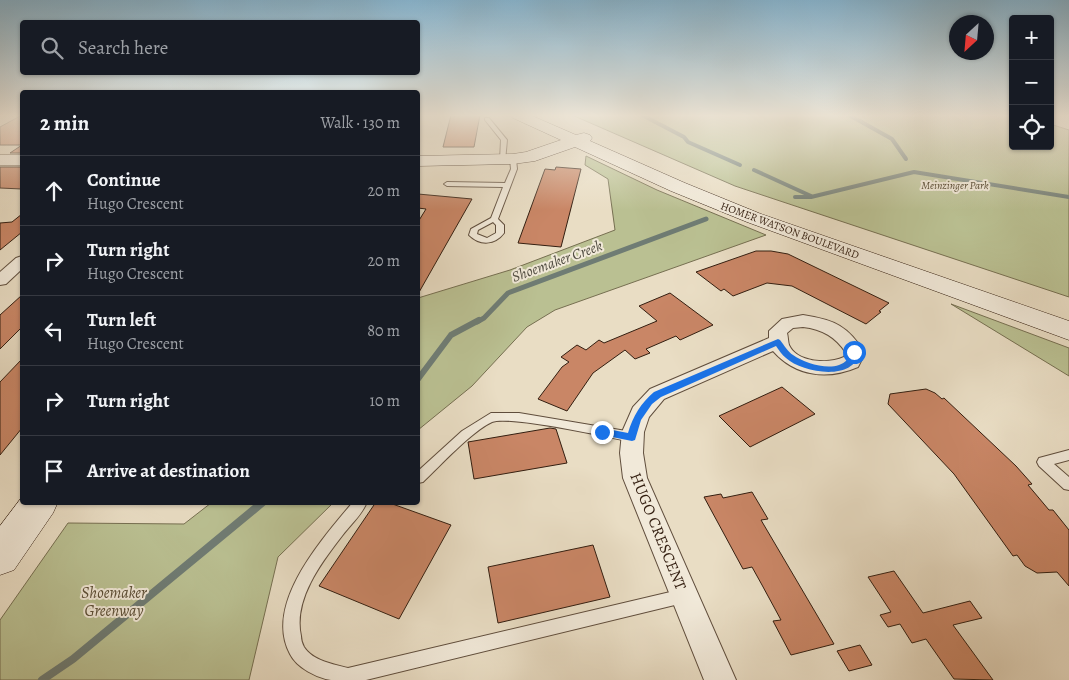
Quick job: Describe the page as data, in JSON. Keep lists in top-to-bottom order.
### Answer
{
  "streets": {
    "main road": ["HOMER WATSON BOULEVARD"],
    "street": ["HUGO CRESCENT"]
  },
  "water": ["Shoemaker Creek"],
  "parks": ["Meinzinger Park", "Shoemaker Greenway"],
  "north": "bottom left",
  "page": {
    "map_buttons": ["+", "−"],
    "search": "Search here",
    "heading": ["2 min", "Walk · 130 m"],
    "list": [
      ["Continue", "Hugo Crescent", "20 m"],
      ["Turn right", "Hugo Crescent", "20 m"],
      ["Turn left", "Hugo Crescent", "80 m"],
      ["Turn right", "10 m"],
      "Arrive at destination"
    ]
  }
}
